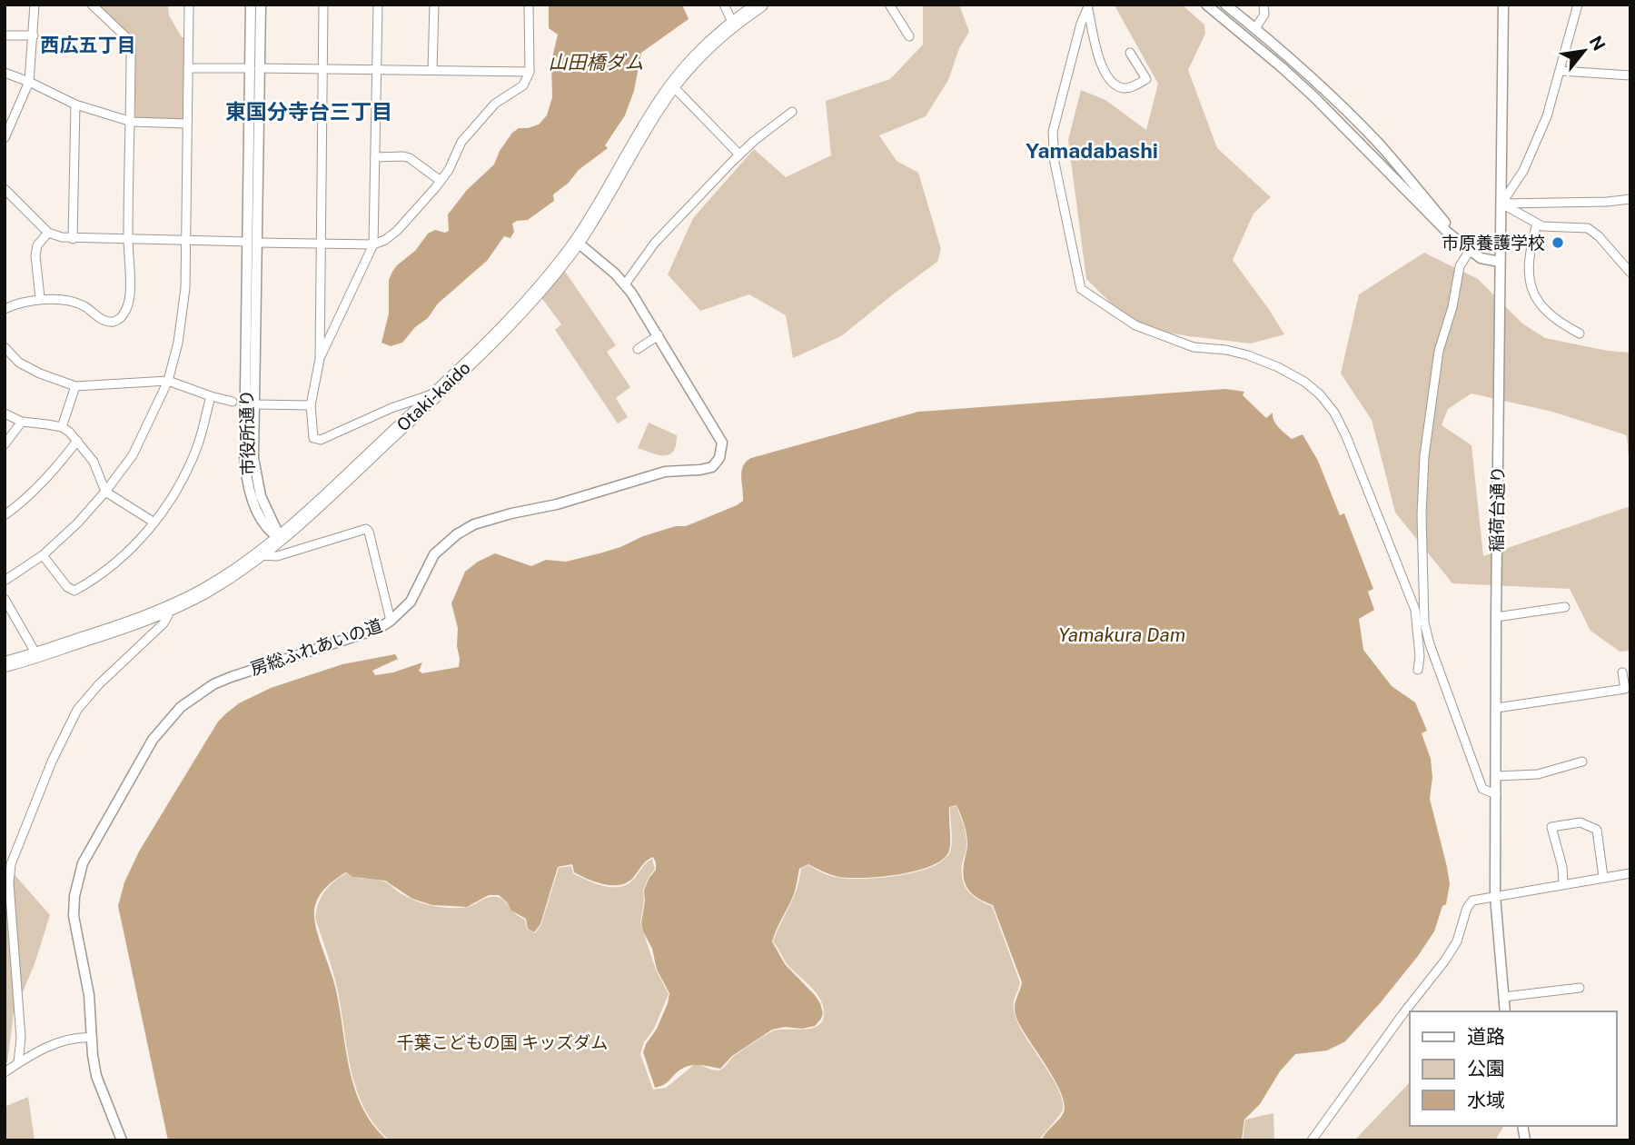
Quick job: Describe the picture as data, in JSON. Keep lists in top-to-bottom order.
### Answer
{
  "streets": {
    "highway": ["Otaki-kaido"],
    "street": ["市役所通り", "稲荷台通り", "房総ふれあいの道"]
  },
  "crossings": [
    ["Otaki-kaido", "市役所通り"],
    ["Otaki-kaido", "房総ふれあいの道"]
  ],
  "districts": ["西広五丁目", "東国分寺台三丁目", "Yamadabashi"],
  "water": ["山田橋ダム", "Yamakura Dam"],
  "parks": ["千葉こどもの国 キッズダム"],
  "places": ["市原養護学校"],
  "legend": ["道路", "公園", "水域"],
  "north": "top right"
}
